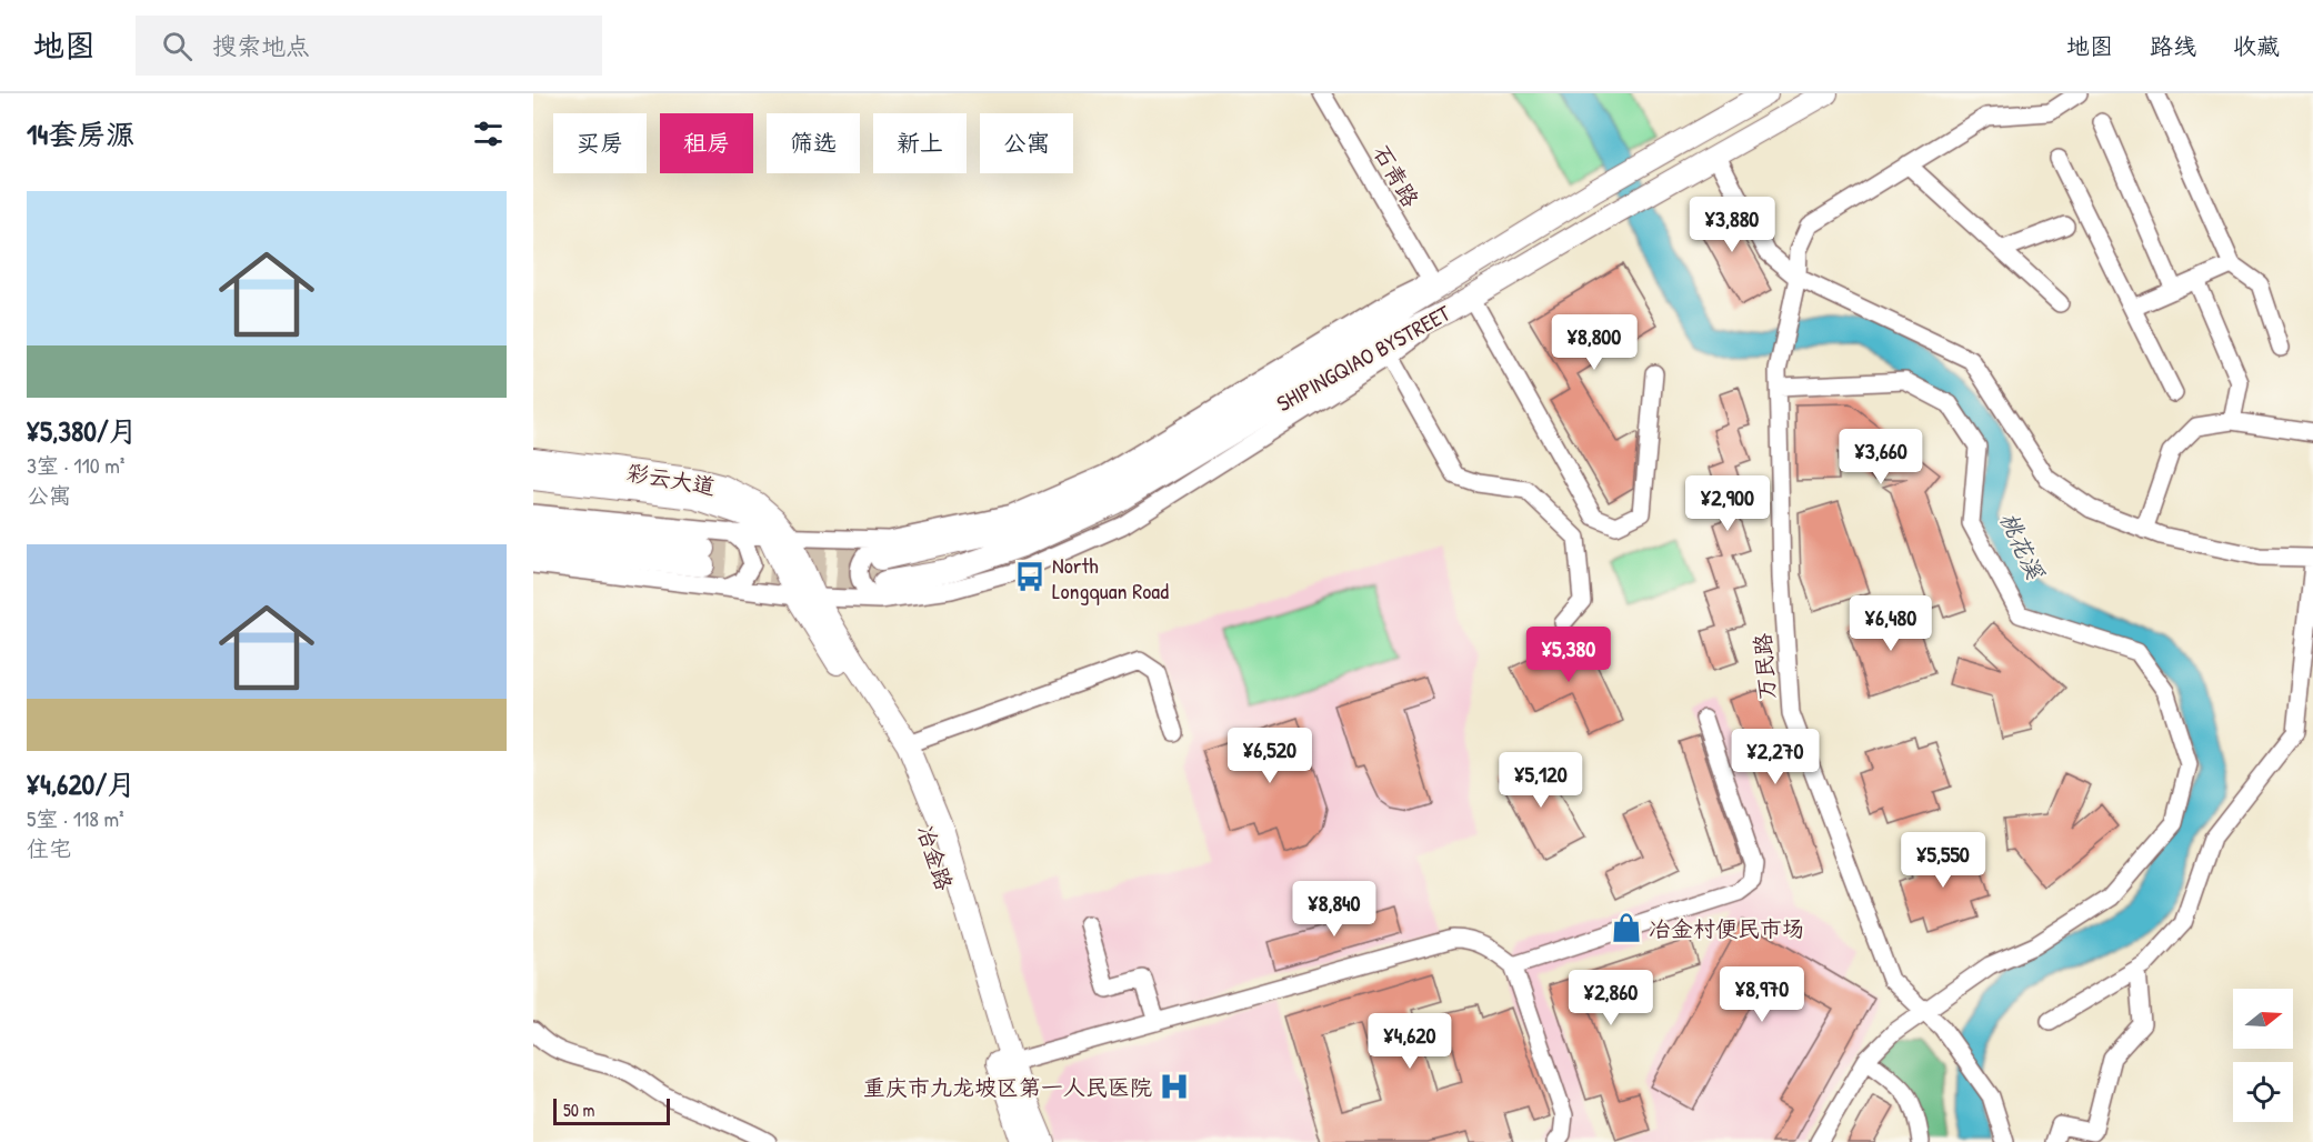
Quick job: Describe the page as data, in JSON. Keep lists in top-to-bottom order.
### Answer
{
  "streets": {
    "main road": ["SHIPINGQIAO BYSTREET", "彩云大道", "冶金路"],
    "street": ["石青路", "万民路"]
  },
  "water": ["桃花溪"],
  "places": {
    "bus stop": ["North Longquan Road"],
    "shop": ["冶金村便民市场"],
    "hospital": ["重庆市九龙坡区第一人民医院"]
  },
  "scale_bar": "50 m",
  "north": "right",
  "page": {
    "header": "地图",
    "search": "搜索地点",
    "nav": ["地图", "路线", "收藏"],
    "heading": "14套房源",
    "chip": [
      "买房",
      "租房",
      "筛选",
      "新上",
      "公寓"
    ],
    "list": [
      {
        "name": "¥5,380/月",
        "note": "3室 · 110 m² · 公寓"
      },
      {
        "name": "¥4,620/月",
        "note": "5室 · 118 m² · 住宅"
      }
    ],
    "price": [
      "¥3,880",
      "¥8,800",
      "¥3,660",
      "¥2,900",
      "¥6,480",
      "¥5,380",
      "¥6,520",
      "¥2,270",
      "¥5,120",
      "¥5,550",
      "¥8,840",
      "¥8,970",
      "¥2,860",
      "¥4,620"
    ],
    "scale": "50 m"
  }
}
